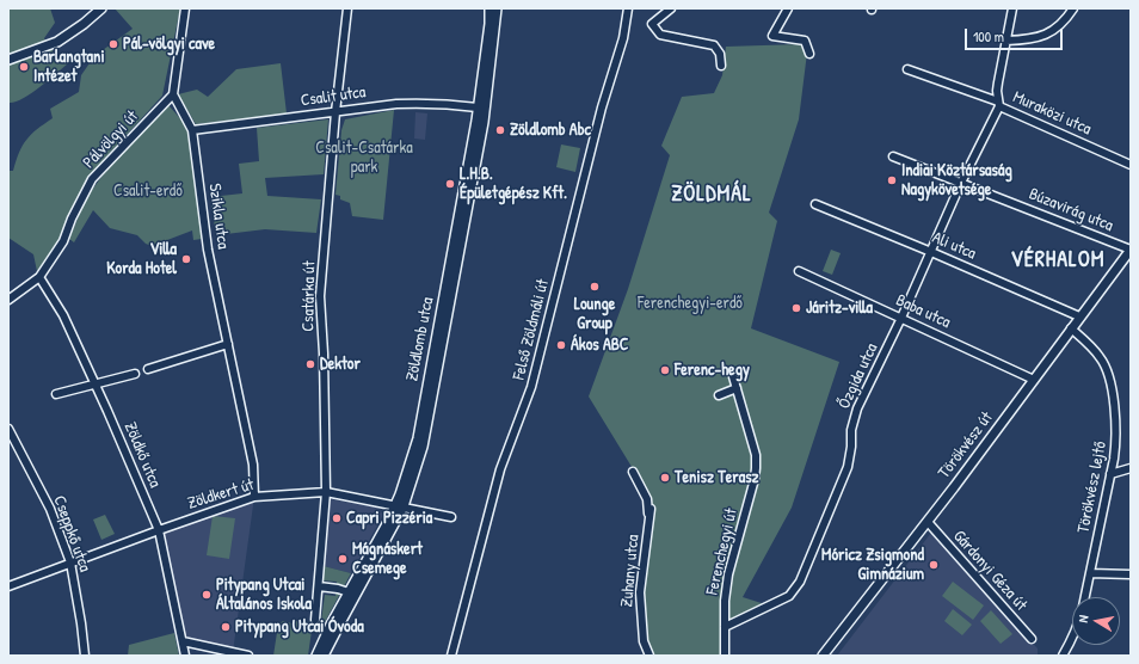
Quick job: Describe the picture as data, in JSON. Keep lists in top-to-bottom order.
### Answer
{
  "streets": {
    "street": [
      "Csalit utca",
      "Muraközi utca",
      "Pálvölgyi út",
      "Búzavirág utca",
      "Szikla utca",
      "Ali utca",
      "Csatárka út",
      "Baba utca",
      "Felső Zöldmáli út",
      "Zöldlomb utca",
      "Őzgida utca",
      "Törökvész út",
      "Zöldkő utca",
      "Törökvész lejtő",
      "Zöldkert út",
      "Cseppkő utca",
      "Ferenchegyi út",
      "Zuhany utca",
      "Gárdonyi Géza út"
    ]
  },
  "crossings": [
    ["Csalit utca", "Szikla utca"],
    ["Csalit utca", "Csatárka út"],
    ["Csalit utca", "Zöldlomb utca"],
    ["Muraközi utca", "Őzgida utca"],
    ["Pálvölgyi út", "Szikla utca"],
    ["Pálvölgyi út", "Zöldkő utca"],
    ["Búzavirág utca", "Őzgida utca"],
    ["Búzavirág utca", "Törökvész út"],
    ["Szikla utca", "Zöldkert út"],
    ["Ali utca", "Őzgida utca"],
    ["Ali utca", "Törökvész út"],
    ["Csatárka út", "Zöldkert út"],
    ["Baba utca", "Őzgida utca"],
    ["Baba utca", "Törökvész út"],
    ["Zöldlomb utca", "Zöldkert út"],
    ["Őzgida utca", "Ferenchegyi út"],
    ["Törökvész út", "Törökvész lejtő"],
    ["Törökvész út", "Gárdonyi Géza út"],
    ["Zöldkő utca", "Zöldkert út"],
    ["Zöldkert út", "Cseppkő utca"]
  ],
  "districts": ["ZÖLDMÁL", "VÉRHALOM"],
  "parks": ["Csalit-Csatárka park", "Csalit-erdő", "Ferenchegyi-erdő"],
  "places": [
    "Pál-völgyi cave",
    "Barlangtani Intézet",
    "Zöldlomb Abc",
    "Indiai Köztársaság Nagykövetsége",
    "L.H.B. Épületgépész Kft.",
    "Villa Korda Hotel",
    "Lounge Group",
    "Járitz-villa",
    "Ákos ABC",
    "Dektor",
    "Ferenc-hegy",
    "Tenisz Terasz",
    "Capri Pizzéria",
    "Mágnáskert Csemege",
    "Móricz Zsigmond Gimnázium",
    "Pitypang Utcai Általános Iskola",
    "Pitypang Utcai Óvoda"
  ],
  "scale_bar": "100 m",
  "north": "left"
}
